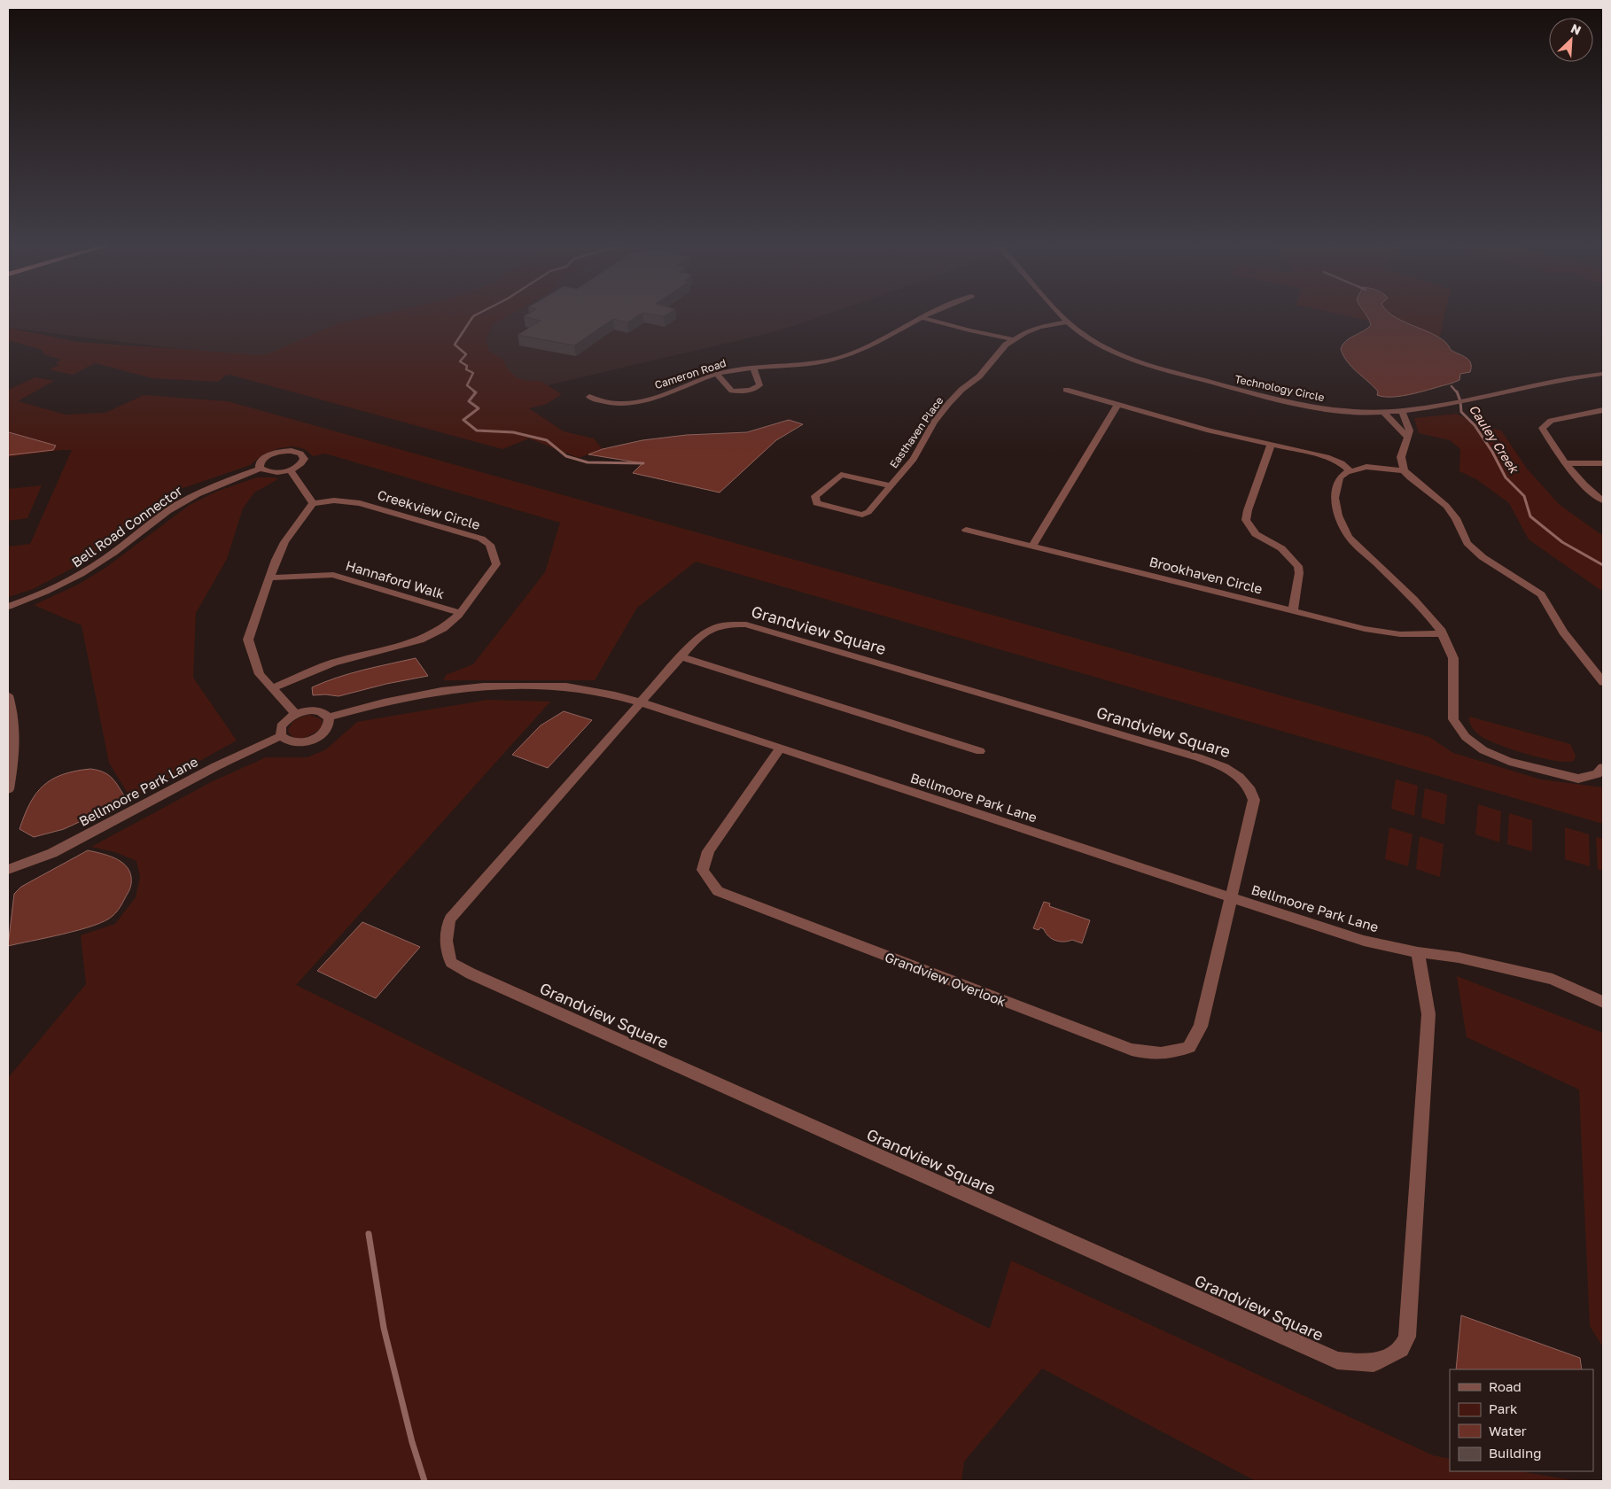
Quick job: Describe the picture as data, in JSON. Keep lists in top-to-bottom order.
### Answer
{
  "streets": {
    "street": [
      "Cameron Road",
      "Technology Circle",
      "Easthaven Place",
      "Creekview Circle",
      "Bell Road Connector",
      "Brookhaven Circle",
      "Hannaford Walk",
      "Grandview Square",
      "Bellmoore Park Lane",
      "Grandview Overlook"
    ]
  },
  "crossings": [
    ["Technology Circle", "Easthaven Place"],
    ["Creekview Circle", "Hannaford Walk"],
    ["Grandview Square", "Bellmoore Park Lane"],
    ["Grandview Square", "Grandview Overlook"],
    ["Bellmoore Park Lane", "Grandview Overlook"]
  ],
  "water": ["Cauley Creek"],
  "legend": [
    "Road",
    "Park",
    "Water",
    "Building"
  ],
  "north": "top right"
}
